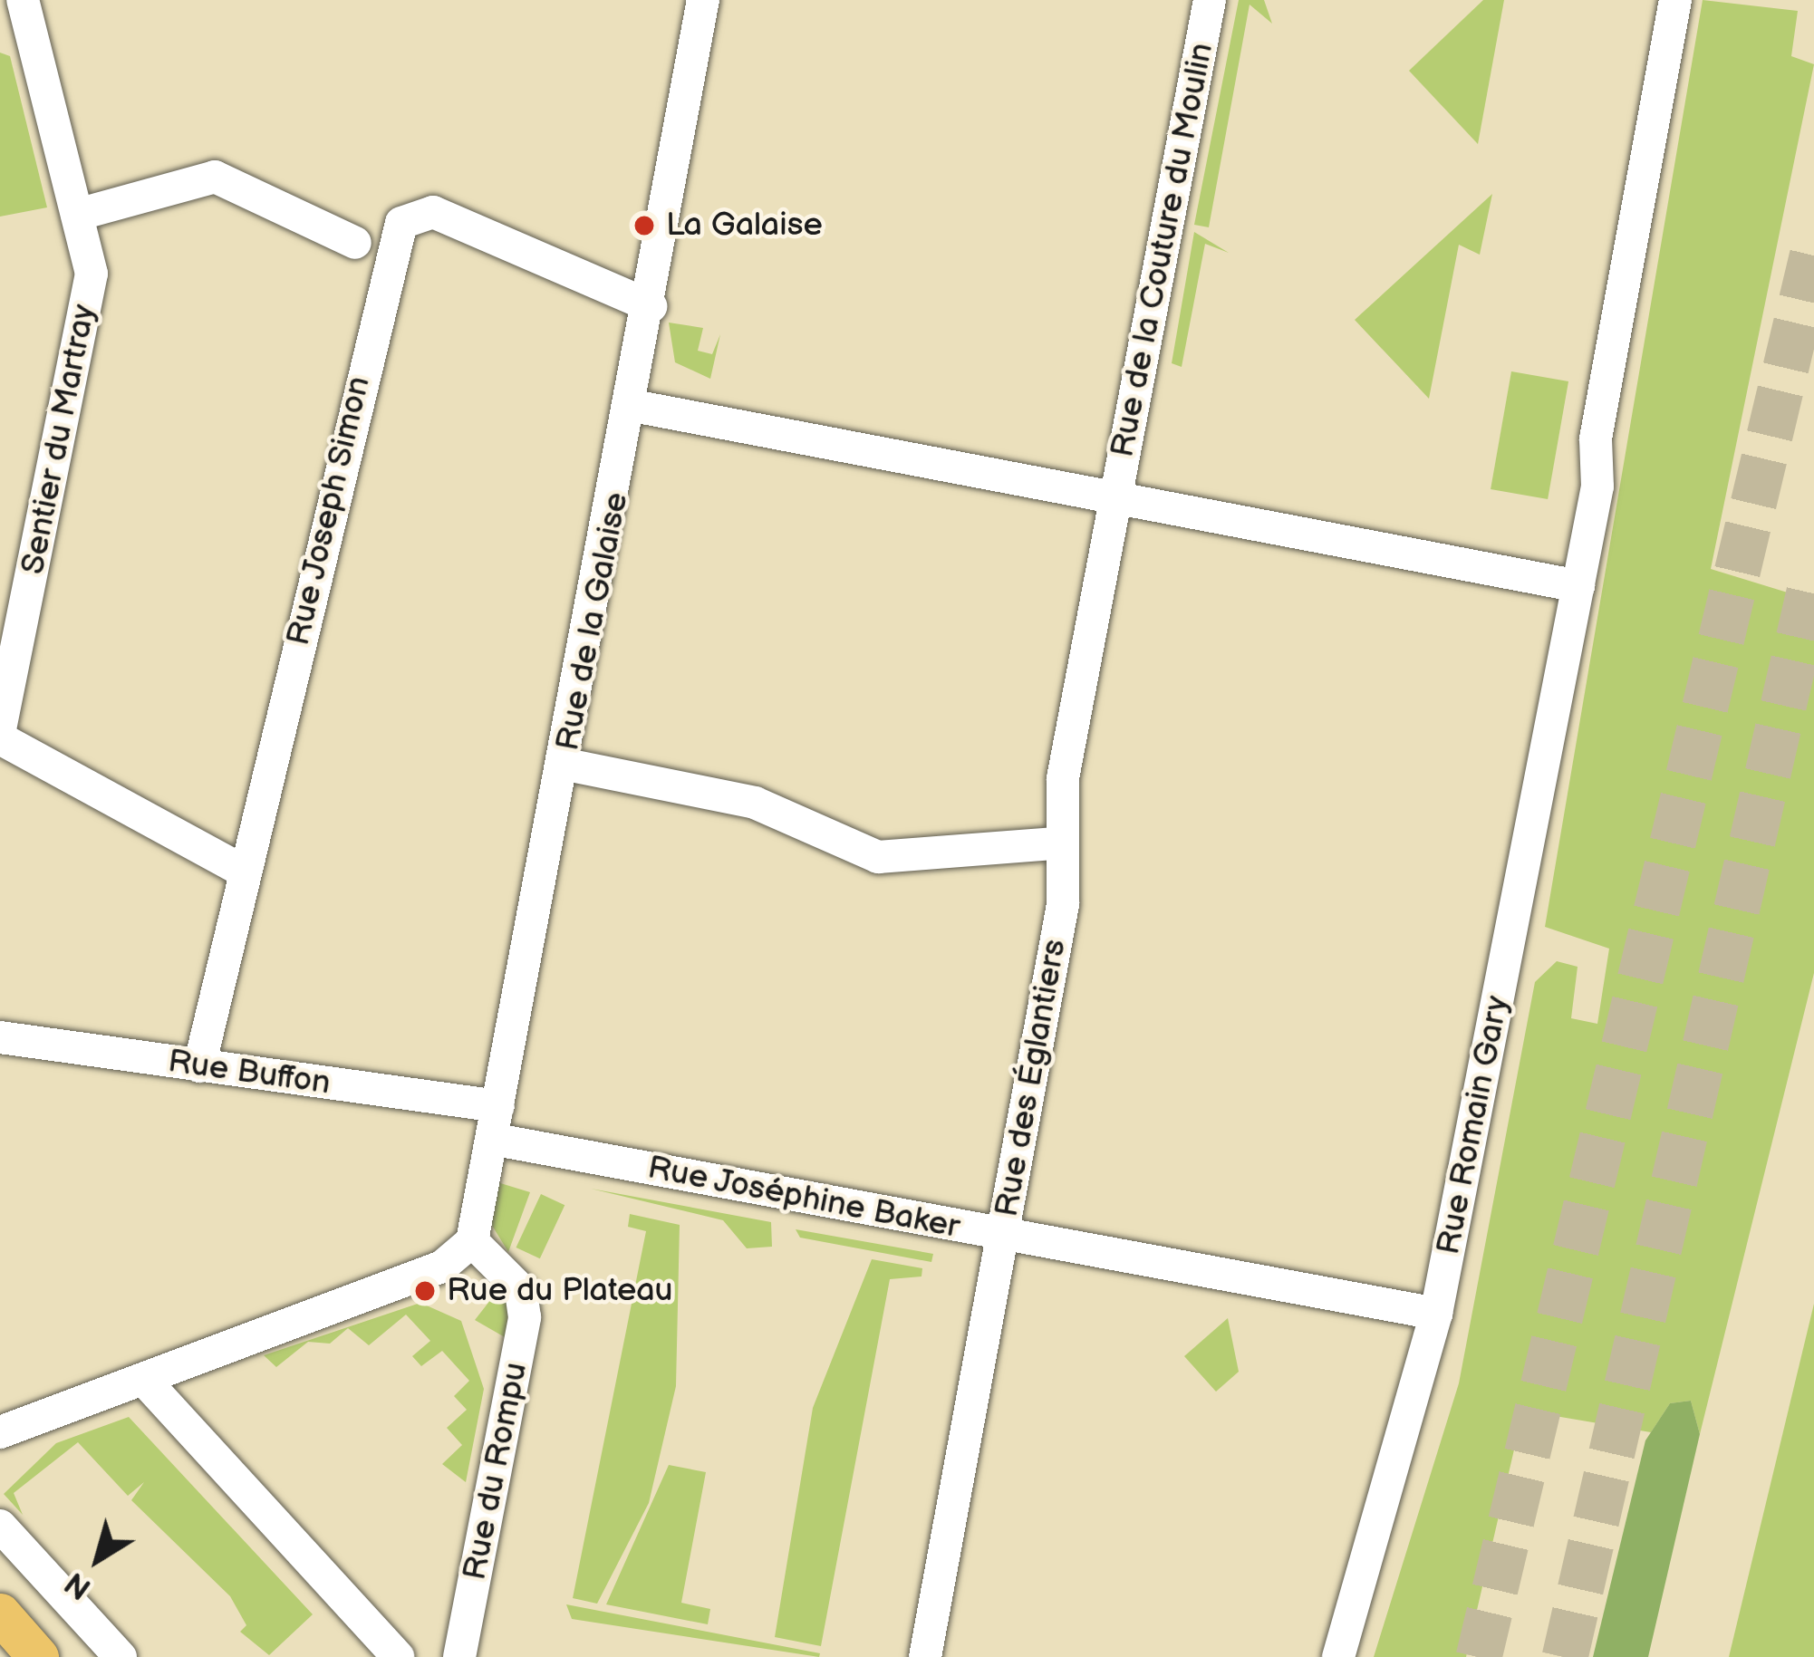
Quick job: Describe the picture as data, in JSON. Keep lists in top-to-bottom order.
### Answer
{
  "streets": {
    "street": [
      "Rue de la Couture du Moulin",
      "Sentier du Martray",
      "Rue Joseph Simon",
      "Rue de la Galaise",
      "Rue Buffon",
      "Rue des Églantiers",
      "Rue Romain Gary",
      "Rue Joséphine Baker",
      "Rue du Rompu"
    ]
  },
  "crossings": [
    ["Rue de la Couture du Moulin", "Rue de la Galaise"],
    ["Rue de la Couture du Moulin", "Rue des Églantiers"],
    ["Rue de la Couture du Moulin", "Rue Romain Gary"],
    ["Rue Joseph Simon", "Rue de la Galaise"],
    ["Rue Joseph Simon", "Rue Buffon"],
    ["Rue de la Galaise", "Rue Buffon"],
    ["Rue de la Galaise", "Rue Joséphine Baker"],
    ["Rue de la Galaise", "Rue du Rompu"],
    ["Rue Buffon", "Rue Joséphine Baker"],
    ["Rue des Églantiers", "Rue Joséphine Baker"],
    ["Rue Romain Gary", "Rue Joséphine Baker"]
  ],
  "places": ["La Galaise", "Rue du Plateau"],
  "north": "bottom left"
}
